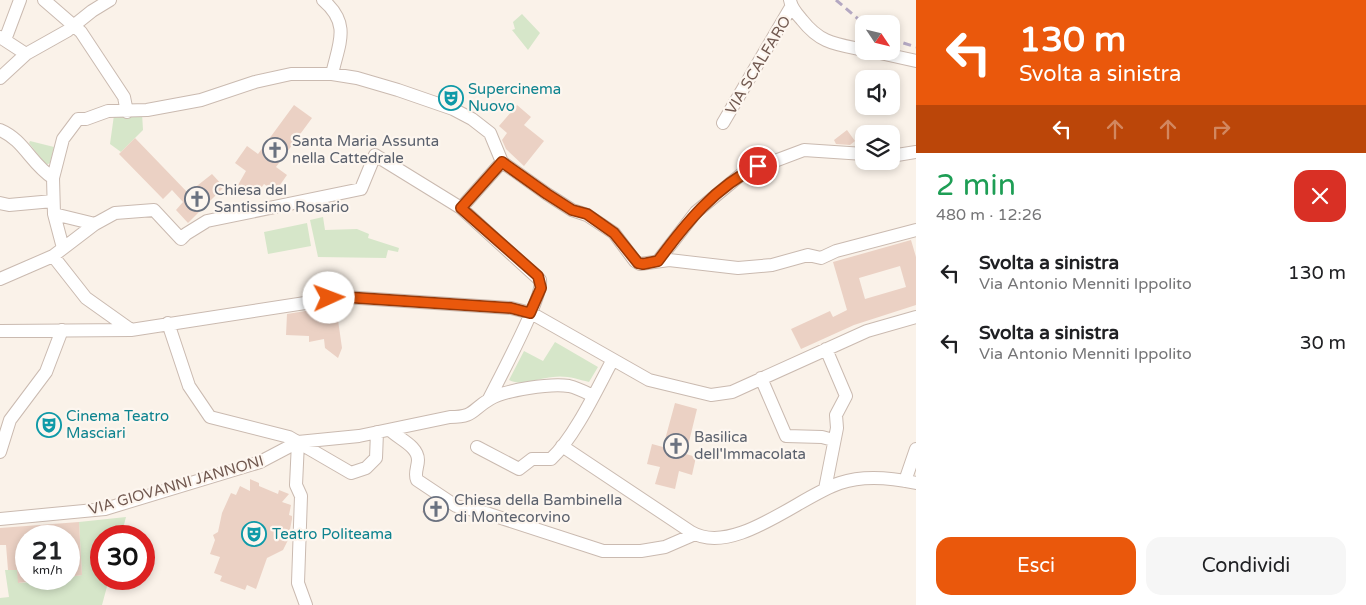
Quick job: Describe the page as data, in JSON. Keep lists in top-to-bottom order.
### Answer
{
  "streets": {
    "street": ["VIA SCALFARO", "VIA GIOVANNI JANNONI"]
  },
  "places": {
    "theatre": ["Supercinema Nuovo", "Cinema Teatro Masciari", "Teatro Politeama"],
    "church": [
      "Santa Maria Assunta nella Cattedrale",
      "Chiesa del Santissimo Rosario",
      "Basilica dell'Immacolata",
      "Chiesa della Bambinella di Montecorvino"
    ]
  },
  "north": "bottom right",
  "page": {
    "turn": ["130 m", "Svolta a sinistra"],
    "heading": ["2 min", "480 m · 12:26"],
    "list": [
      {
        "name": "Svolta a sinistra",
        "note": "Via Antonio Menniti Ippolito",
        "value": "130 m"
      },
      {
        "name": "Svolta a sinistra",
        "note": "Via Antonio Menniti Ippolito",
        "value": "30 m"
      }
    ],
    "speed": "21 km/h",
    "limit": "30",
    "buttons": ["Esci", "Condividi"]
  }
}
